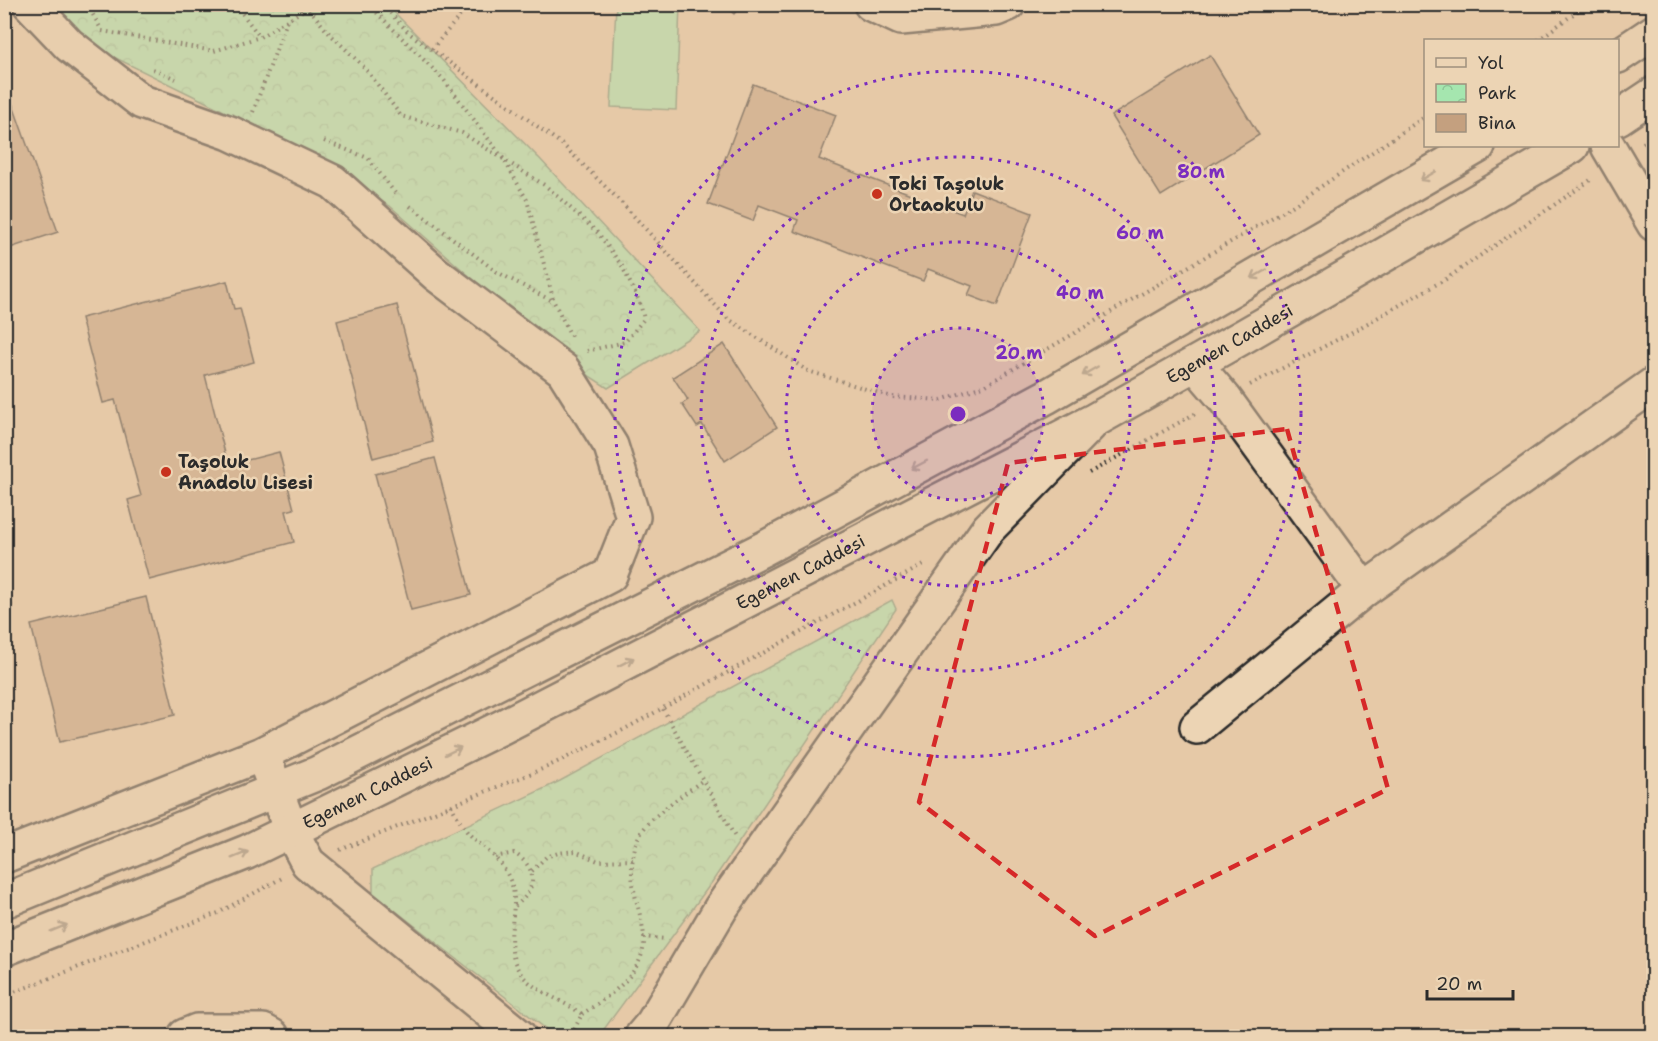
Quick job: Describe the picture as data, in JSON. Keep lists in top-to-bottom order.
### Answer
{
  "streets": {
    "street": ["Egemen Caddesi"]
  },
  "places": ["Toki Taşoluk Ortaokulu", "Taşoluk Anadolu Lisesi"],
  "legend": ["Yol", "Park", "Bina"],
  "scale_bar": "20 m",
  "rings": [
    "80 m",
    "60 m",
    "40 m",
    "20 m"
  ]
}
